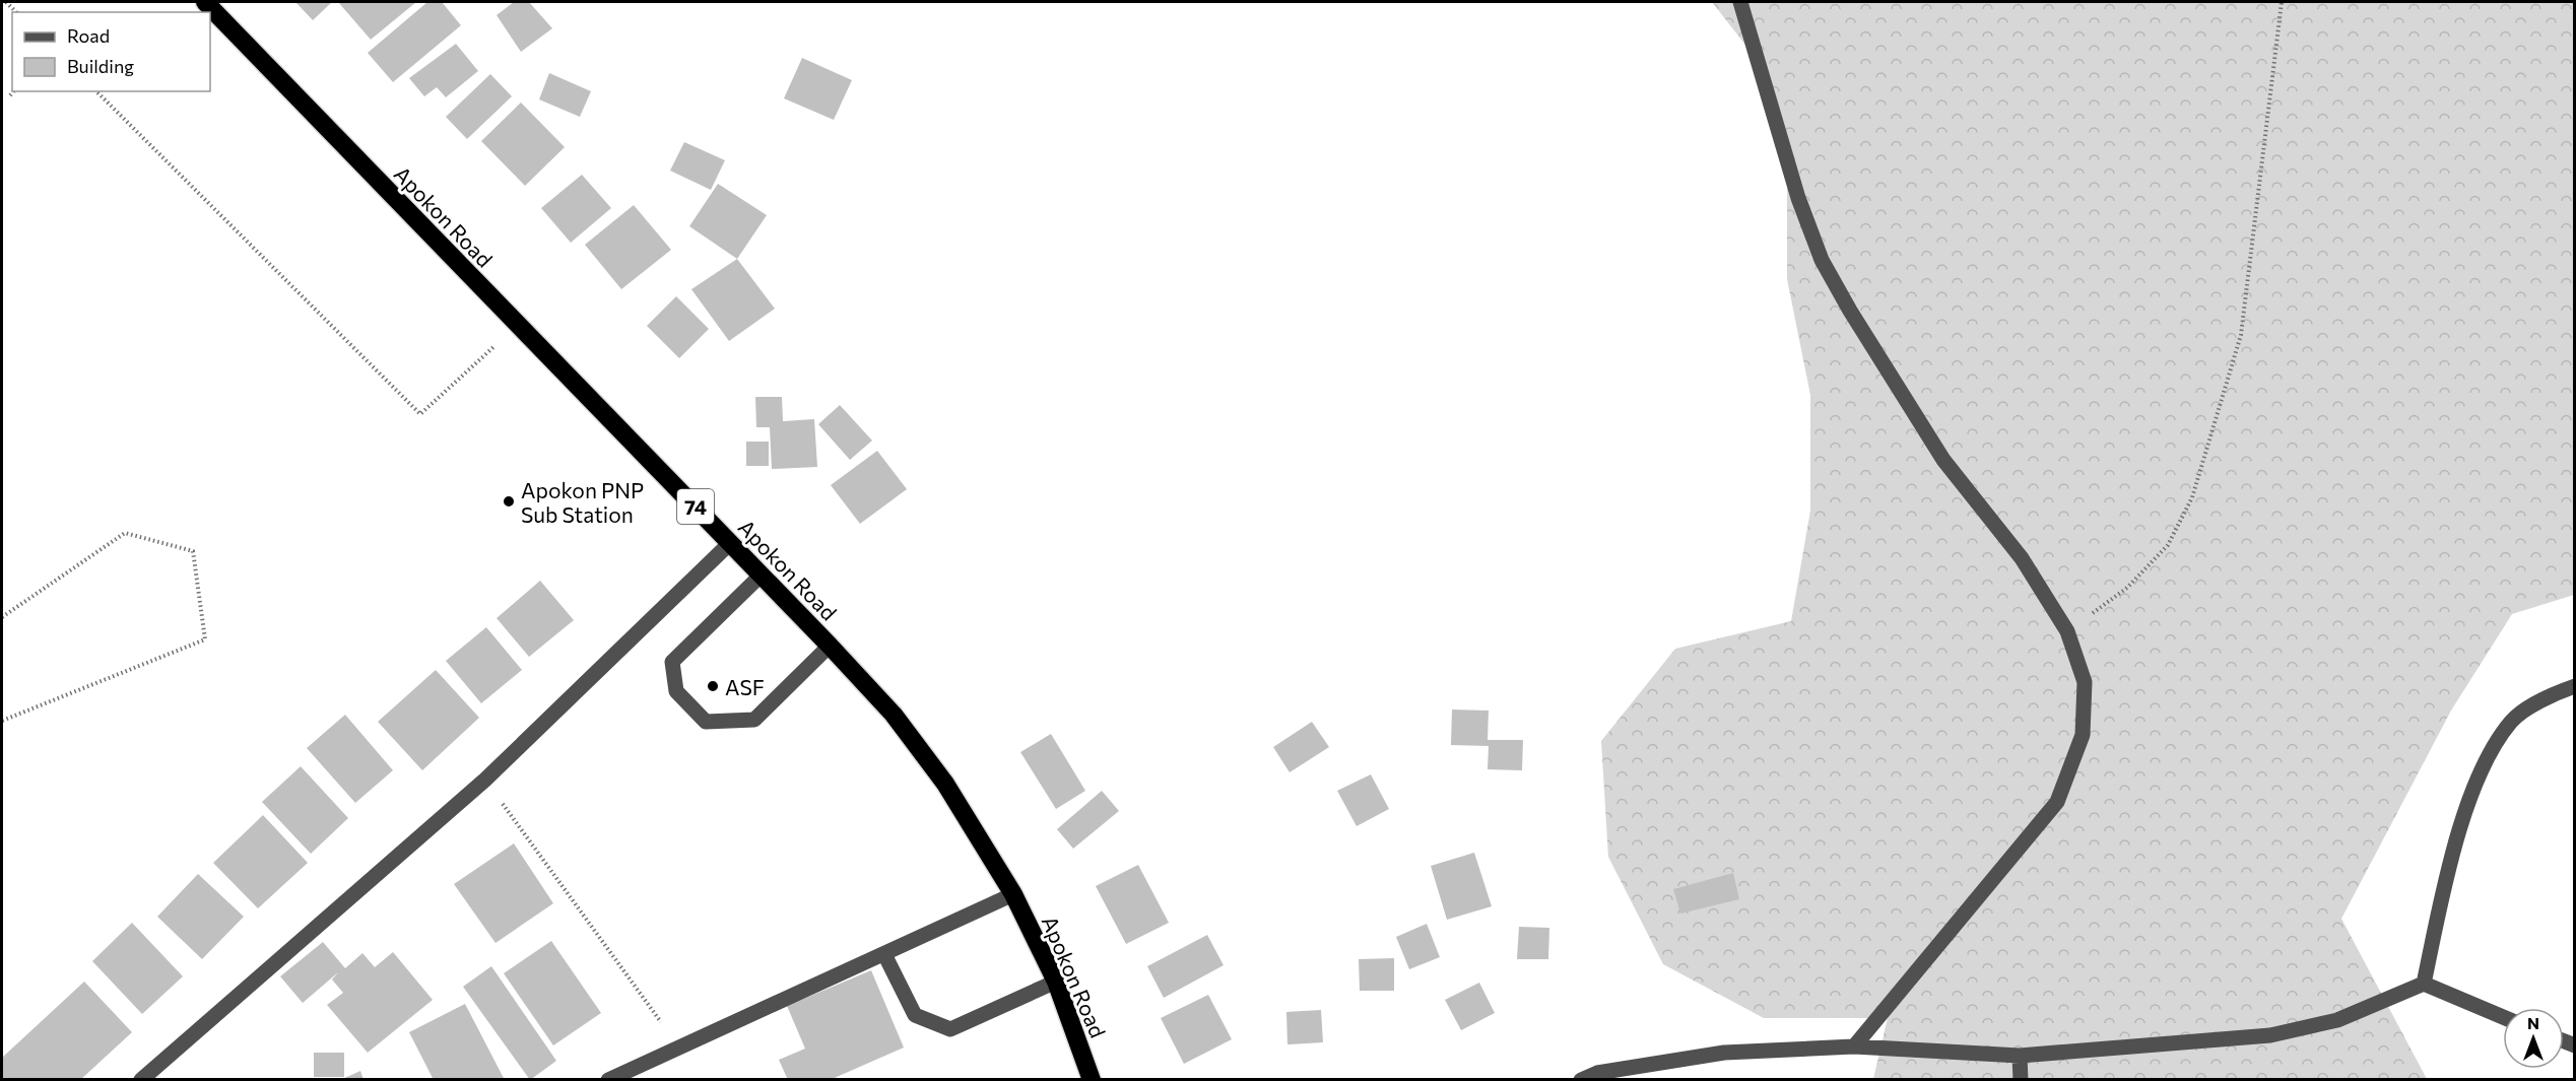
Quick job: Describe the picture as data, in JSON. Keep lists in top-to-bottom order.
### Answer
{
  "streets": {
    "highway": ["Apokon Road", "74"]
  },
  "places": ["Apokon PNP Sub Station", "ASF"],
  "legend": ["Road", "Building"],
  "north": "top"
}
